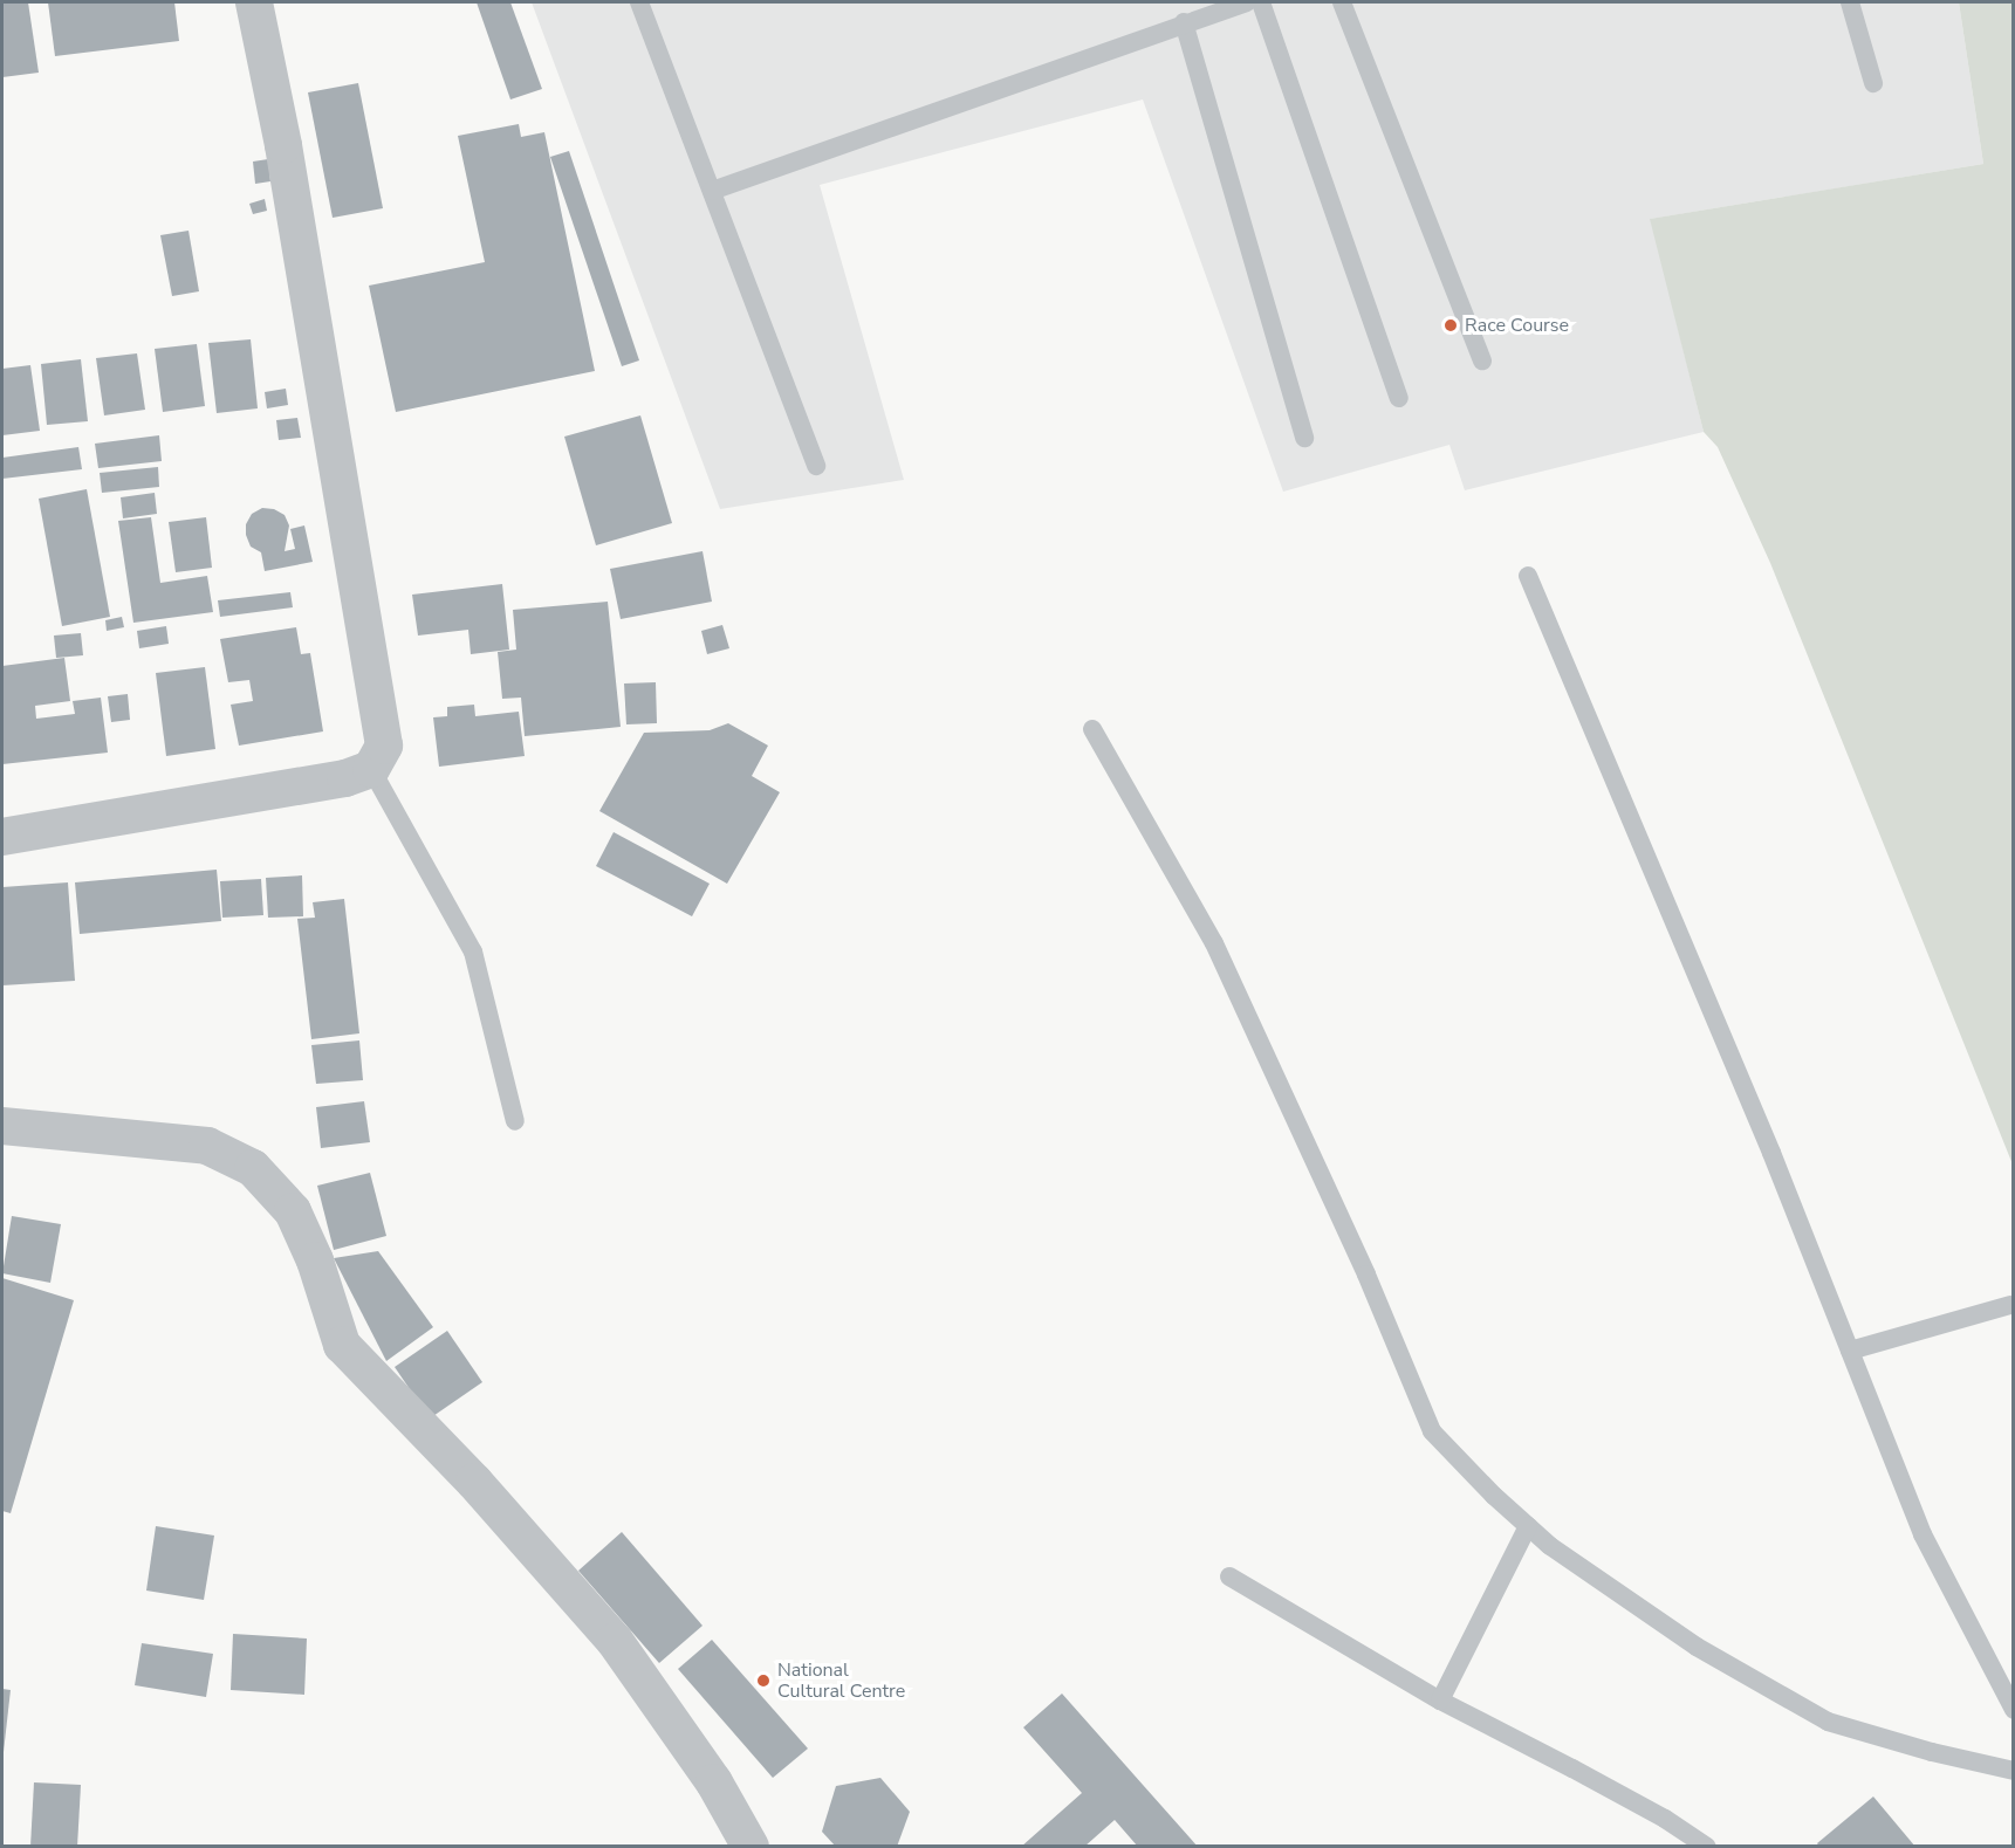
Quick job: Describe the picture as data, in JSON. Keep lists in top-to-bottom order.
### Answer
{
  "places": ["Race Course", "National Cultural Centre"]
}
